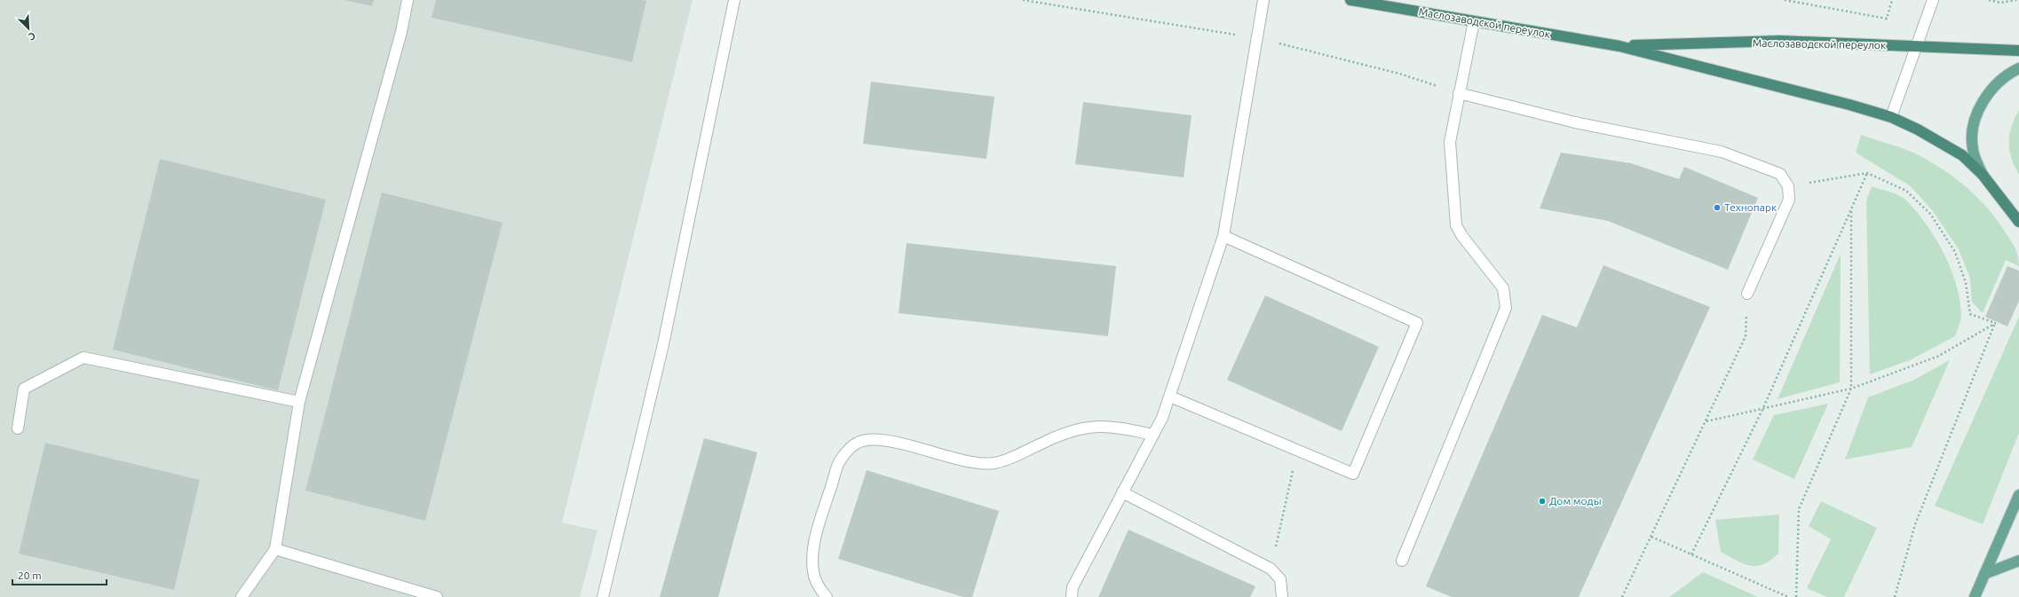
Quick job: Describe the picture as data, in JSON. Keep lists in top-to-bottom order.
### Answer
{
  "streets": {
    "highway": ["Маслозаводской переулок"]
  },
  "places": ["Технопарк", "Дом моды"],
  "scale_bar": "20 m",
  "north": "bottom right"
}
